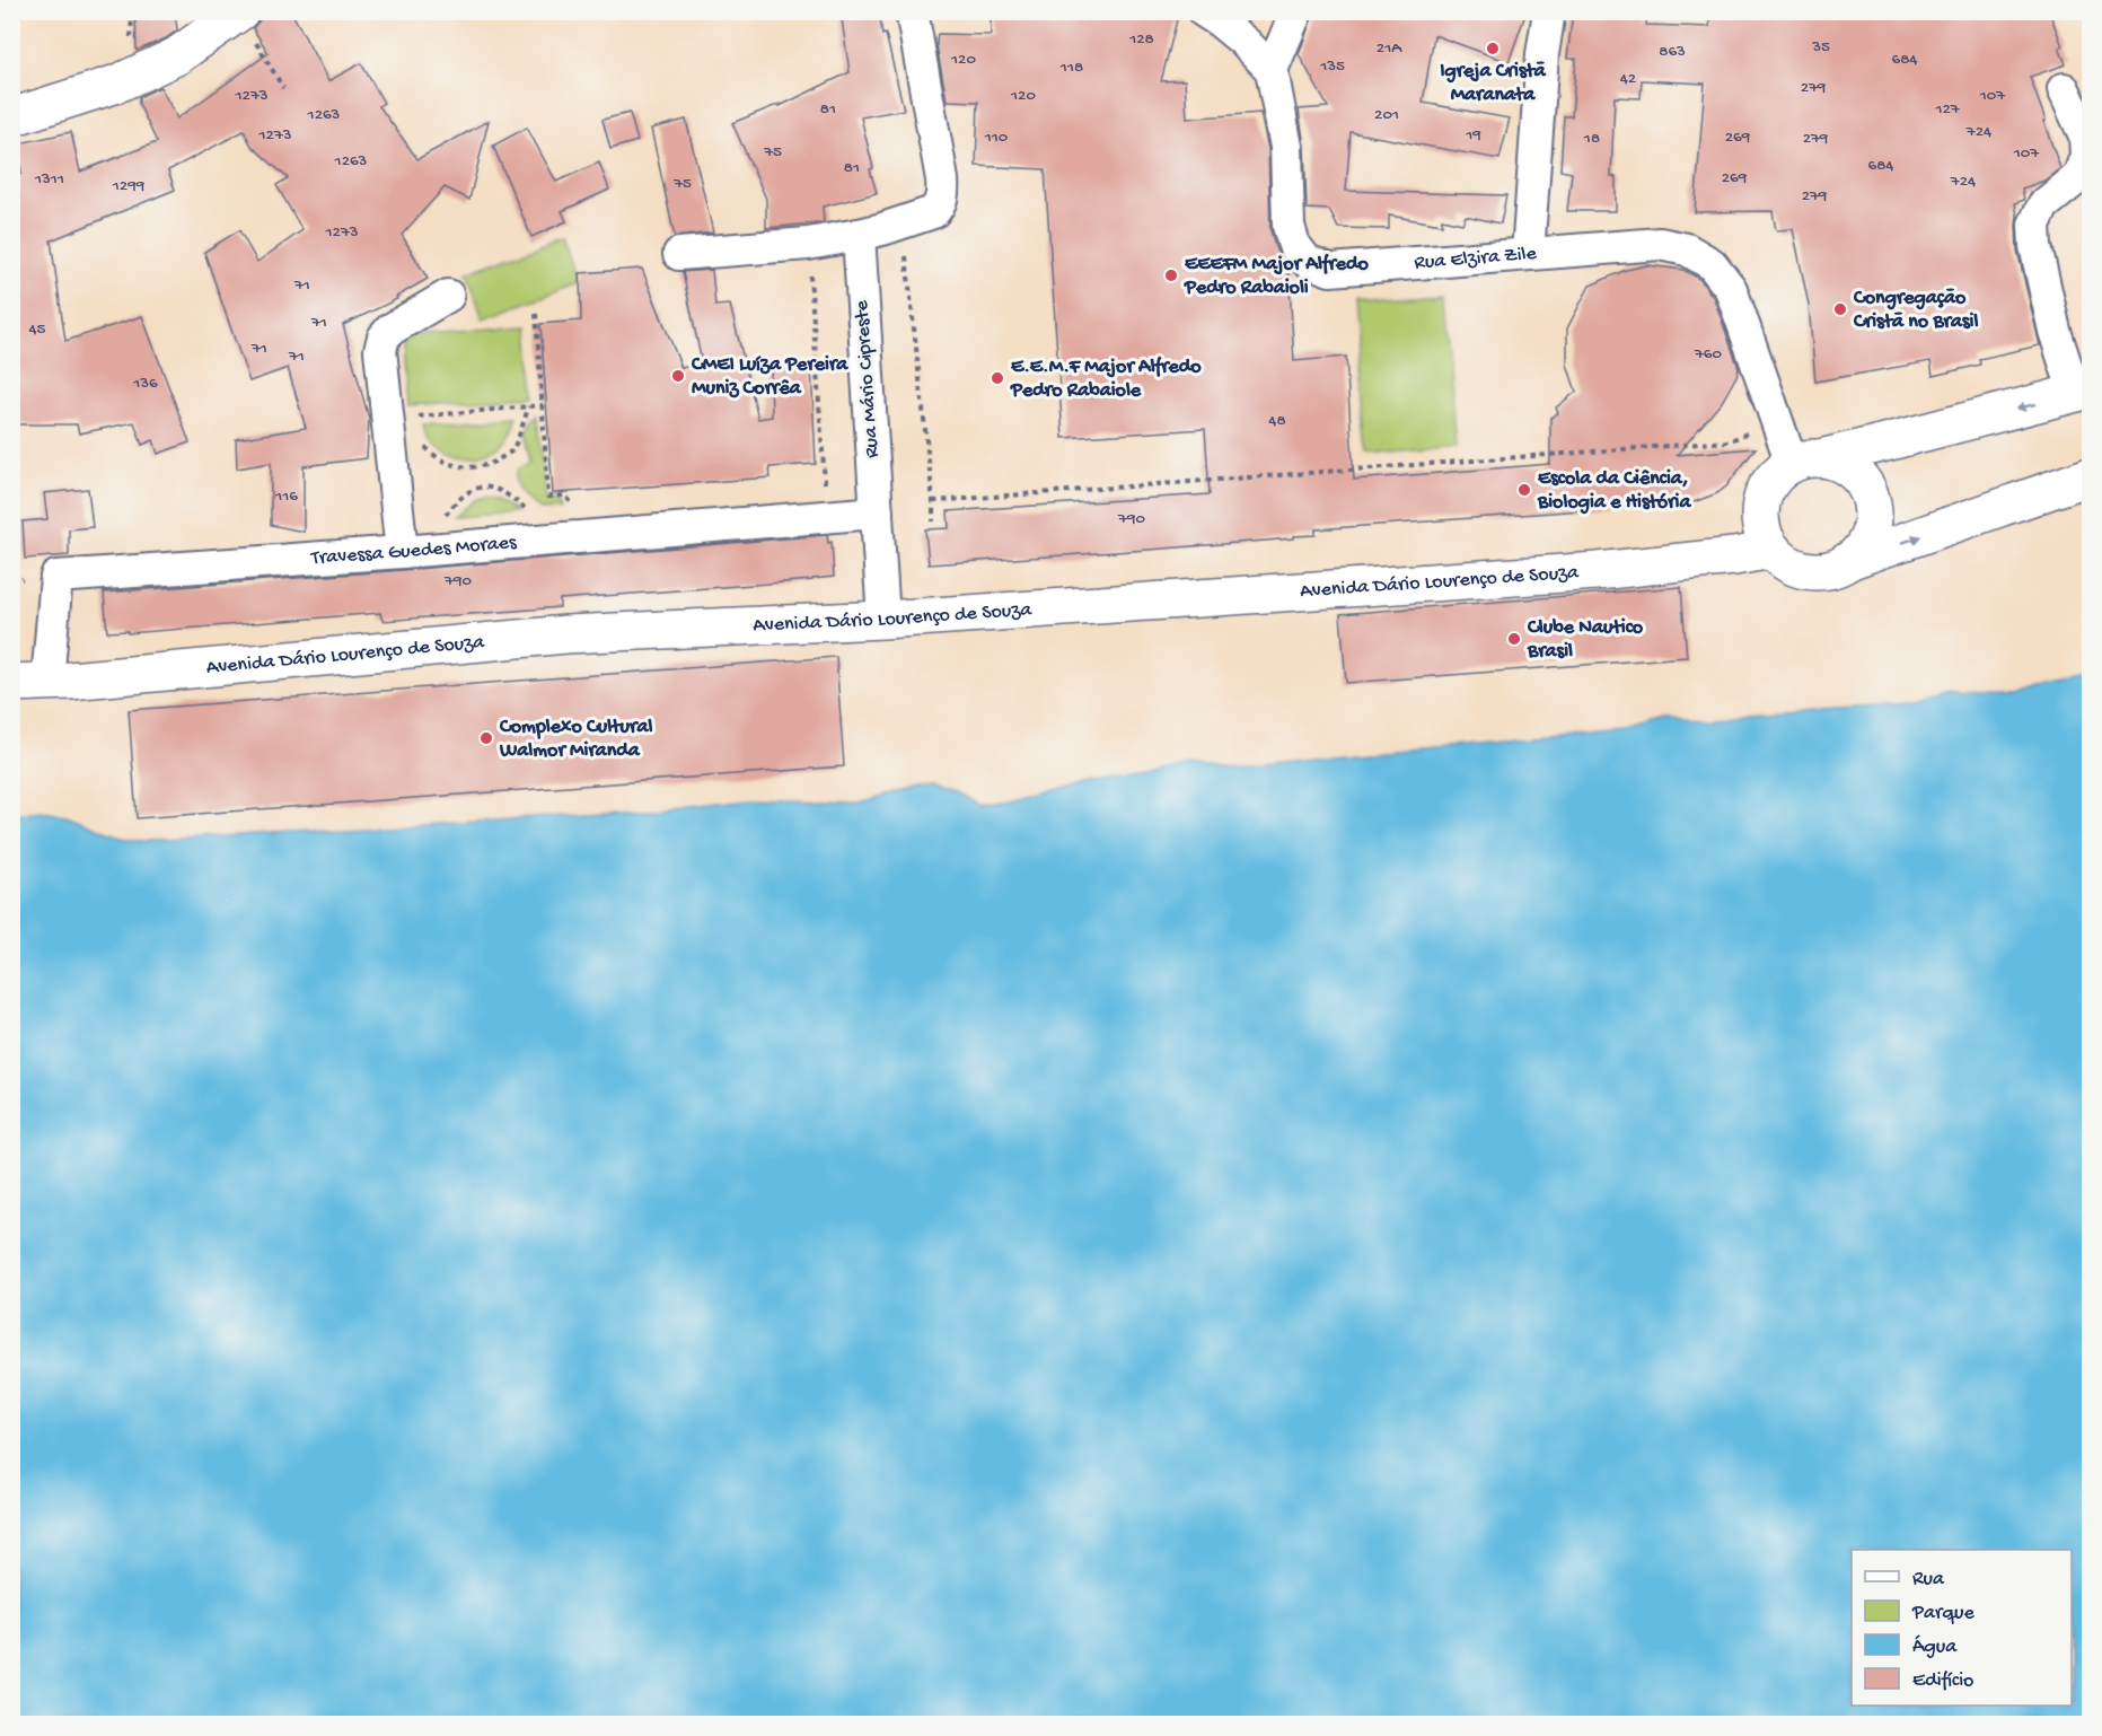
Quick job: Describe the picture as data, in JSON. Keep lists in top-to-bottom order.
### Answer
{
  "streets": {
    "street": [
      "Rua Elzira Zile",
      "Rua Mário Cipreste",
      "Travessa Guedes Moraes",
      "Avenida Dário Lourenço de Souza"
    ]
  },
  "crossings": [
    ["Rua Elzira Zile", "Avenida Dário Lourenço de Souza"],
    ["Rua Mário Cipreste", "Travessa Guedes Moraes"],
    ["Rua Mário Cipreste", "Avenida Dário Lourenço de Souza"],
    ["Travessa Guedes Moraes", "Avenida Dário Lourenço de Souza"]
  ],
  "places": [
    "Igreja Cristã Maranata",
    "EEEFM Major Alfredo Pedro Rabaioli",
    "Congregação Cristã no Brasil",
    "CMEI Luíza Pereira Muniz Corrêa",
    "E.E.M.F Major Alfredo Pedro Rabaiole",
    "Escola da Ciência, Biologia e História",
    "Clube Nautico Brasil",
    "Complexo Cultural Walmor Miranda"
  ],
  "house_numbers": [
    "128",
    "35",
    "21A",
    "863",
    "120",
    "684",
    "135",
    "118",
    "42",
    "279",
    "1273",
    "120",
    "107",
    "81",
    "127",
    "1263",
    "201",
    "724",
    "1273",
    "19",
    "110",
    "269",
    "18",
    "279",
    "75",
    "107",
    "1263",
    "684",
    "81",
    "269",
    "1311",
    "724",
    "75",
    "1299",
    "279",
    "1273",
    "71",
    "71",
    "45",
    "71",
    "760",
    "71",
    "136",
    "48",
    "116",
    "790",
    "790"
  ],
  "legend": [
    "Rua",
    "Parque",
    "Água",
    "Edifício"
  ]
}
